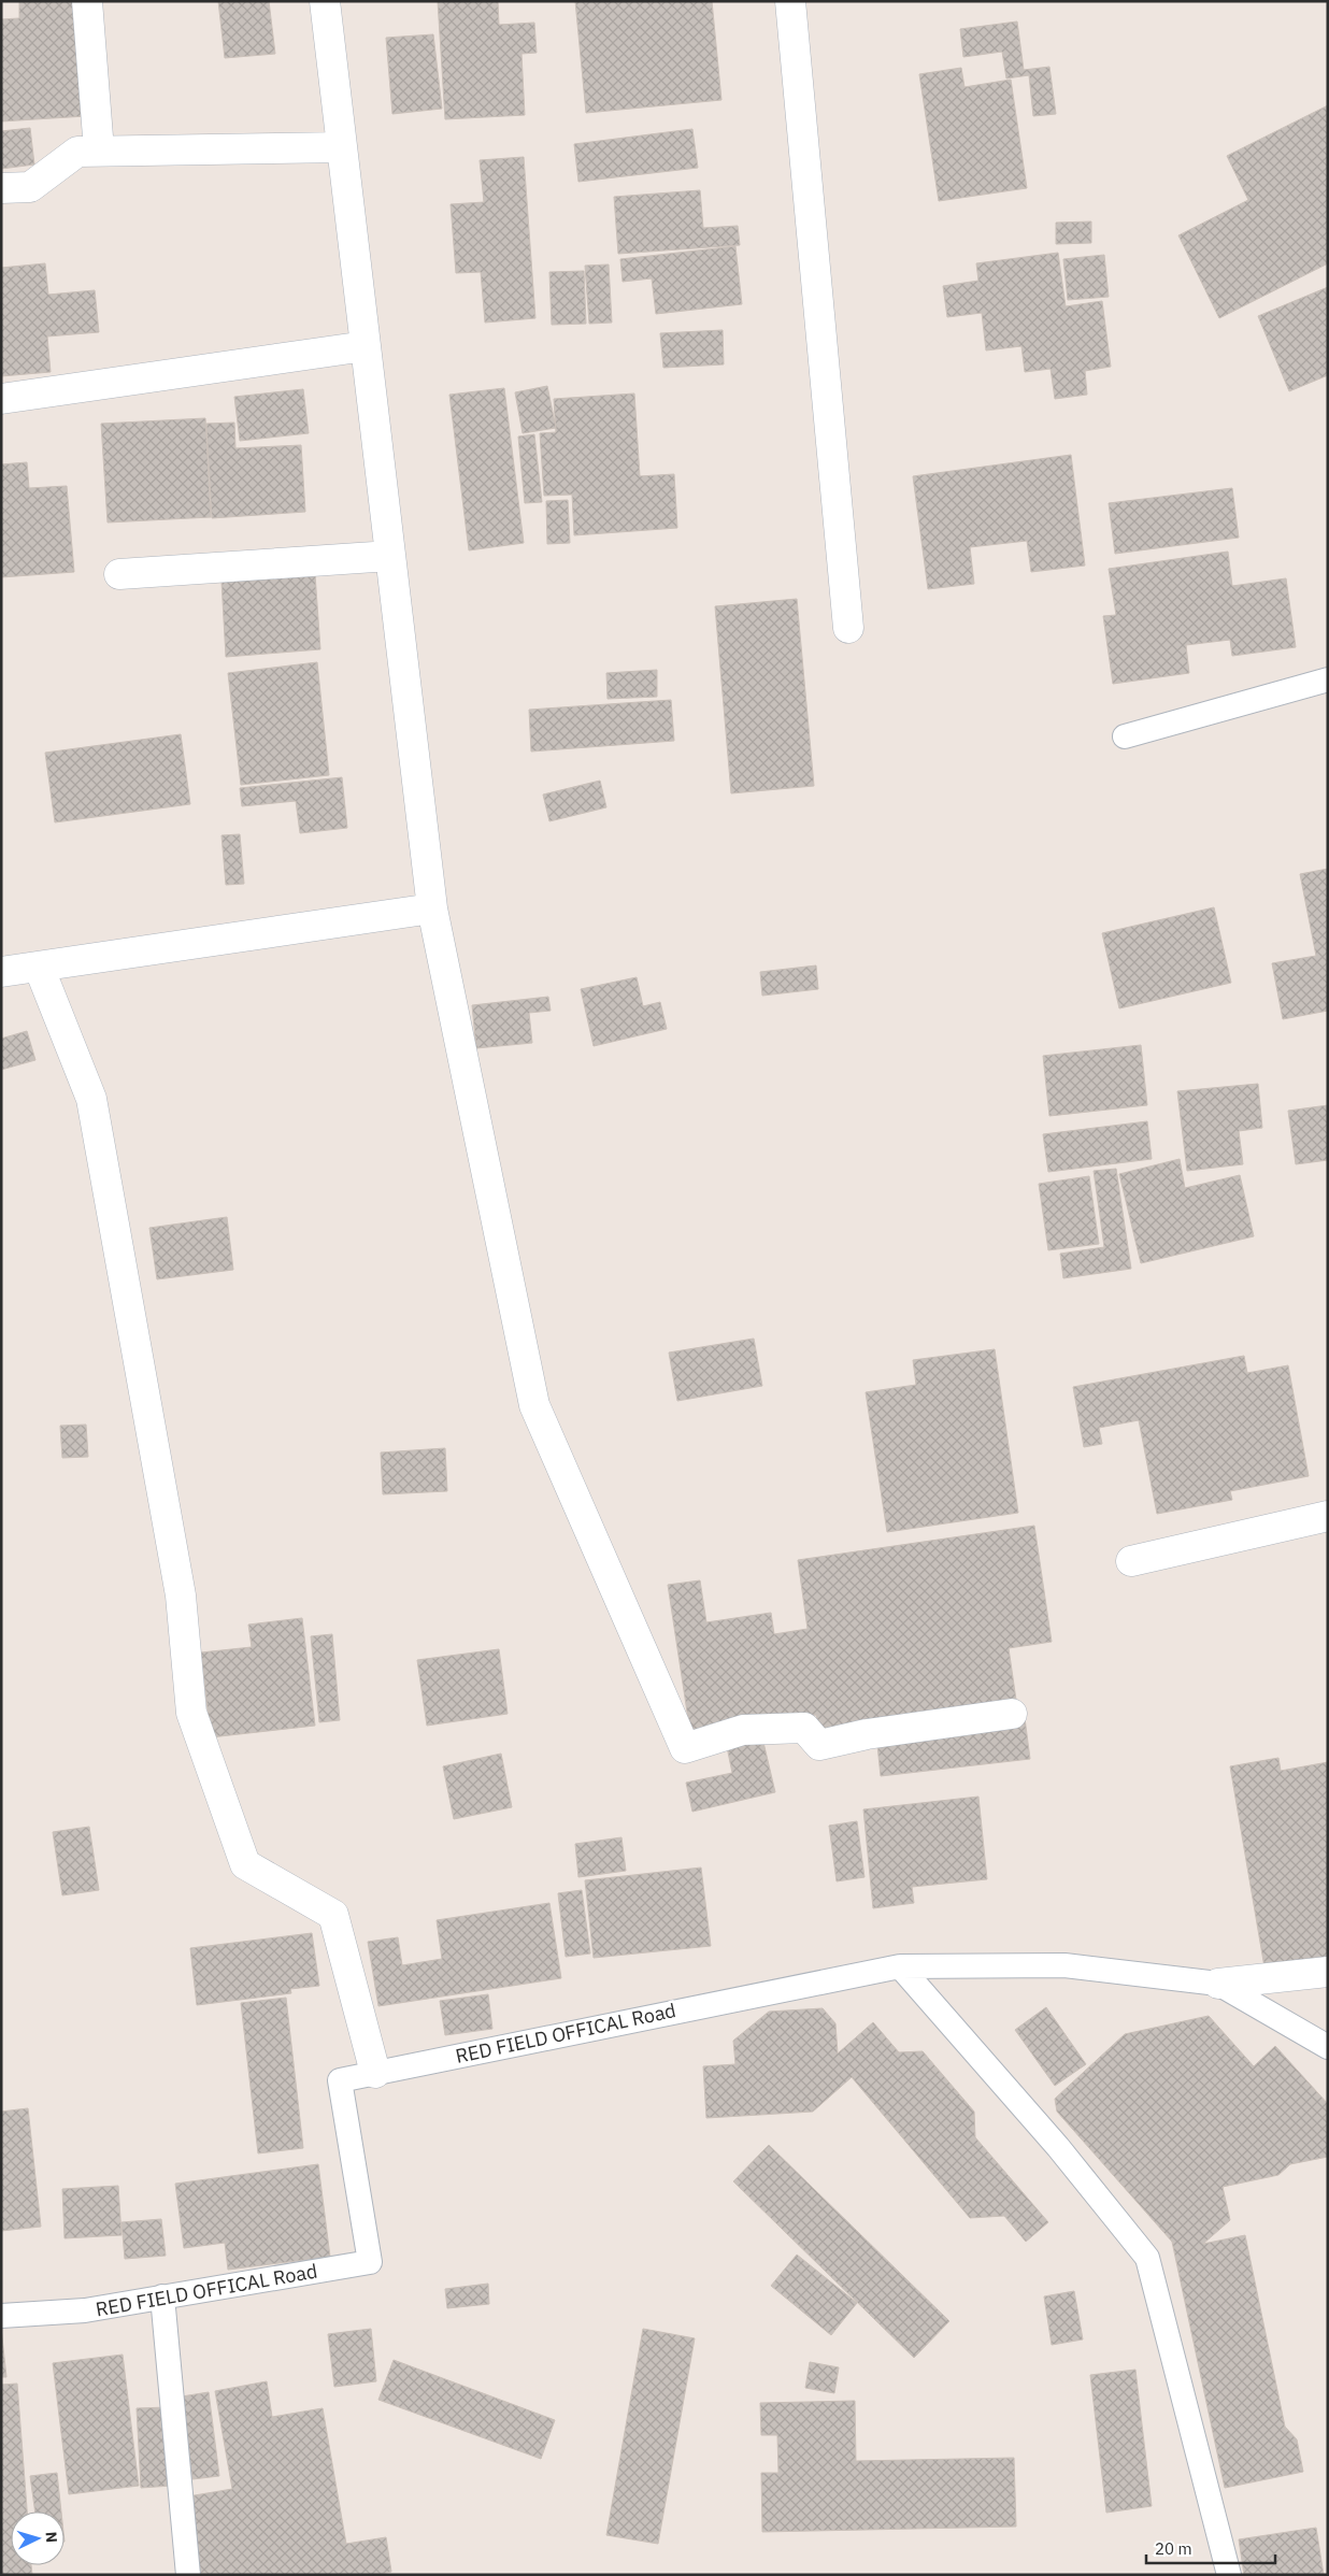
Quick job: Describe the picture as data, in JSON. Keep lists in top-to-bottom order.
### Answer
{
  "streets": {
    "lane": ["RED FIELD OFFICAL Road"]
  },
  "scale_bar": "20 m",
  "north": "right"
}
